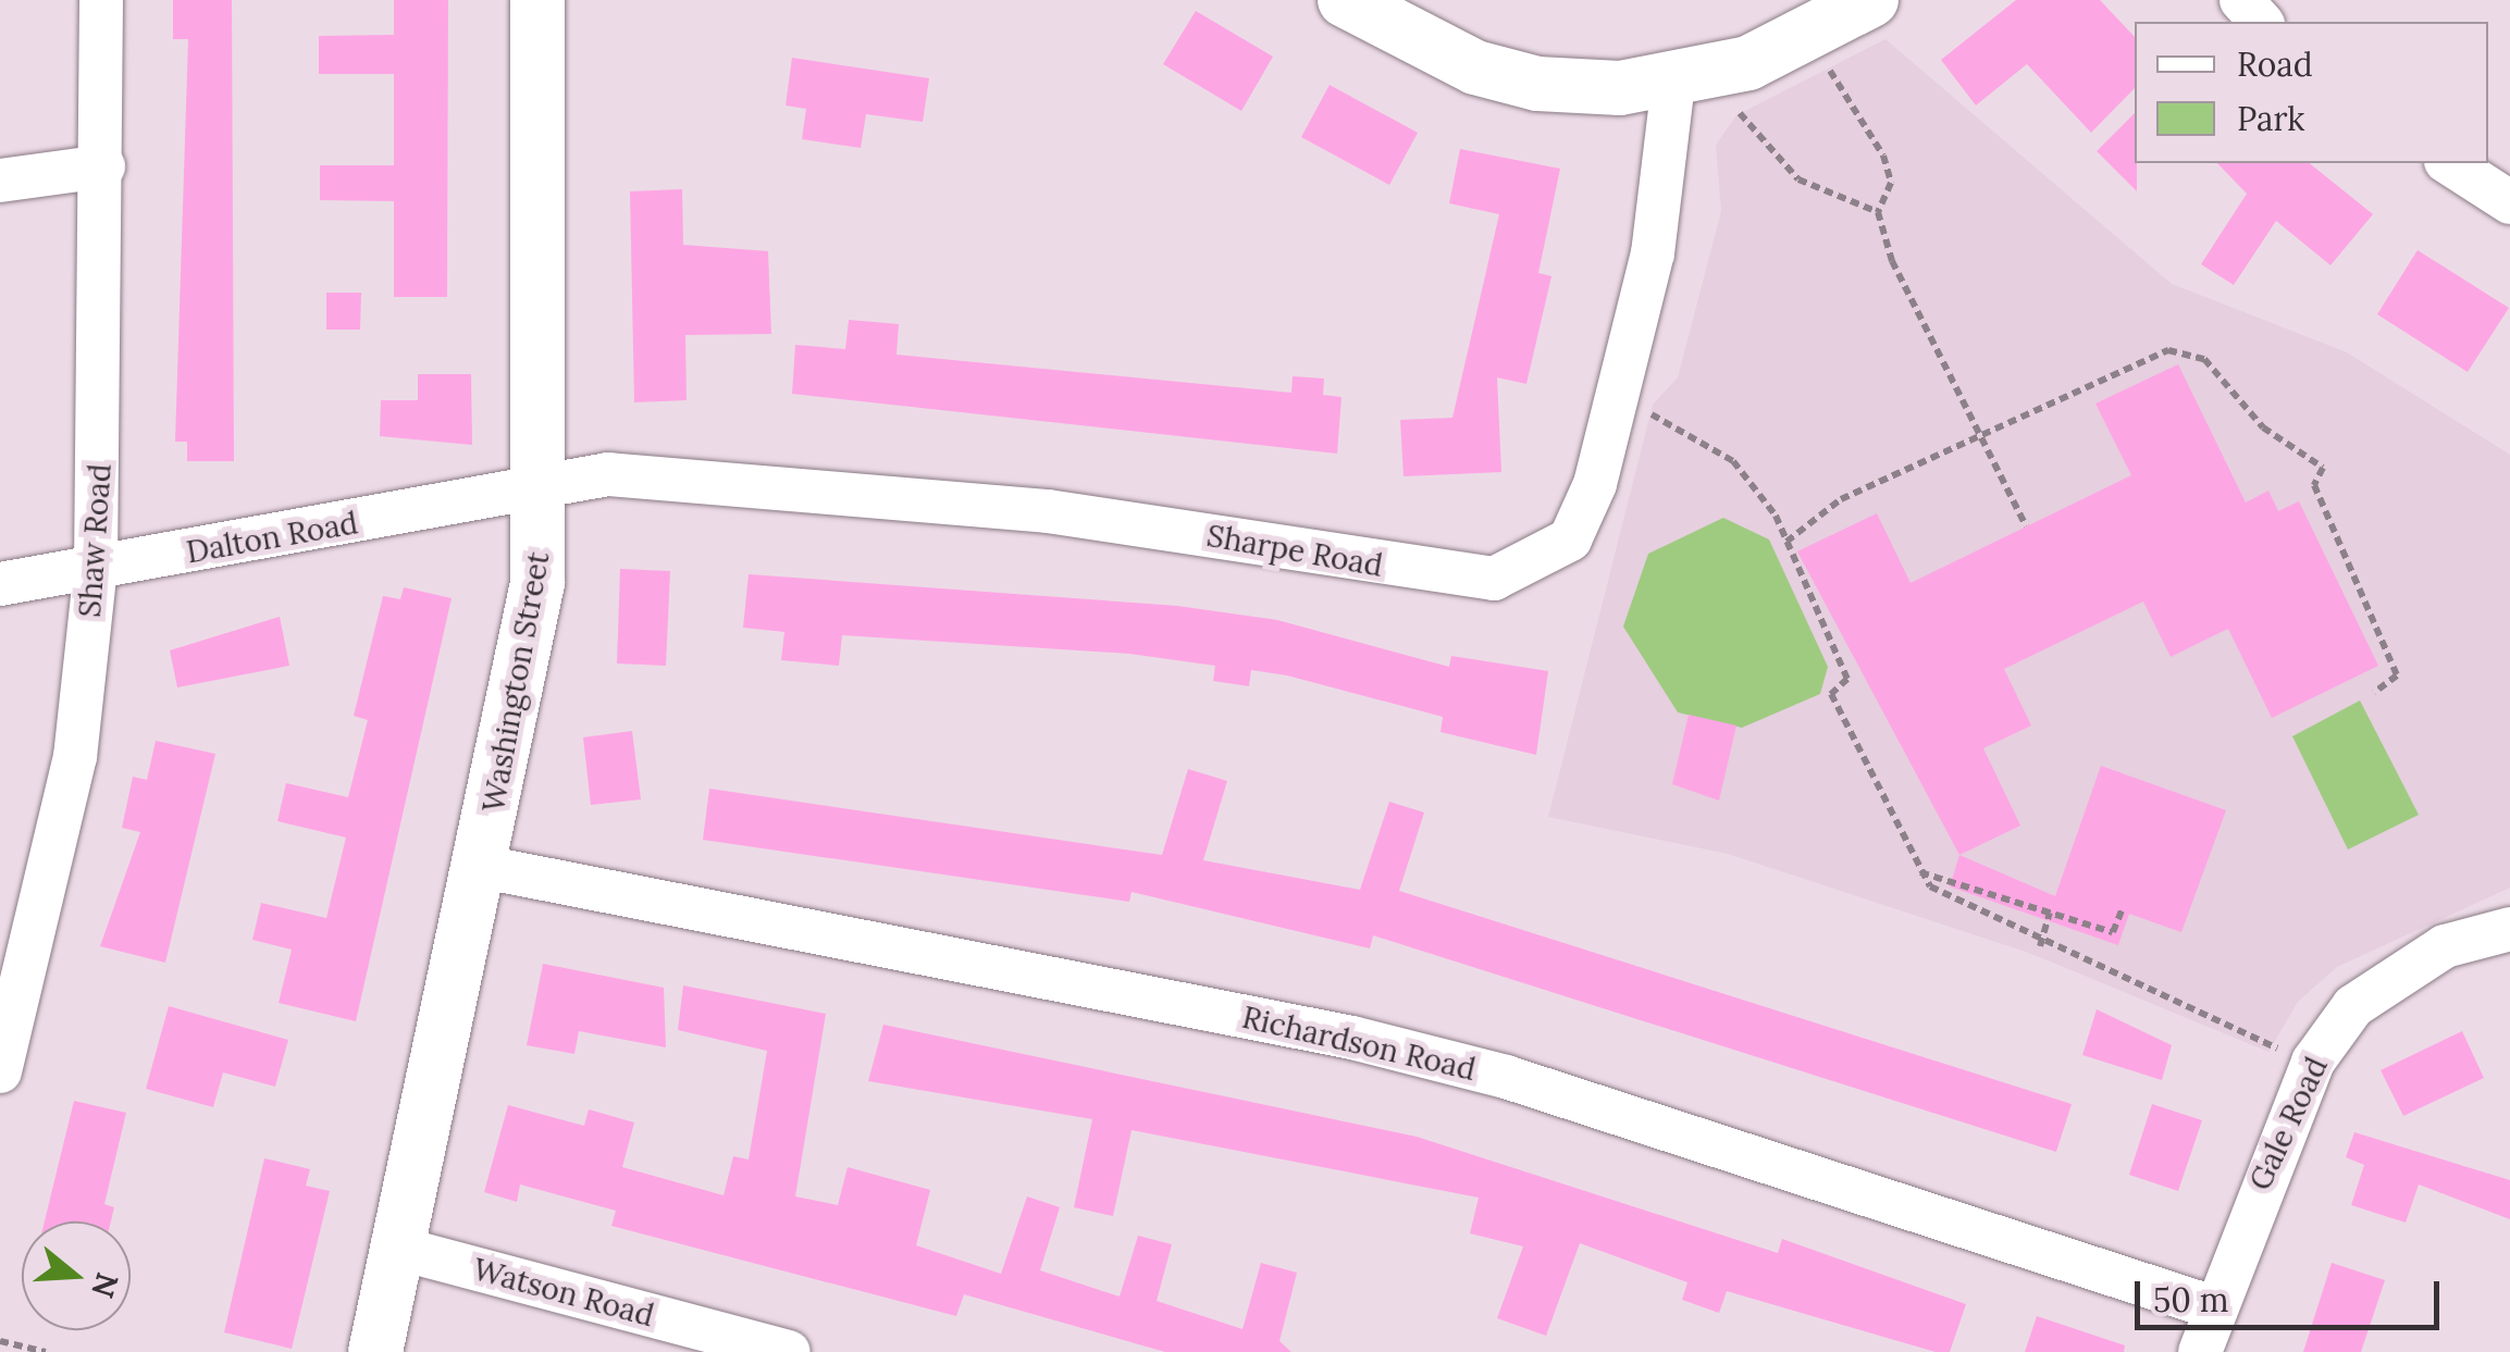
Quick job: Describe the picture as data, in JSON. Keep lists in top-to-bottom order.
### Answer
{
  "streets": {
    "street": [
      "Dalton Road",
      "Shaw Road",
      "Sharpe Road",
      "Washington Street",
      "Richardson Road",
      "Gale Road",
      "Watson Road"
    ]
  },
  "crossings": [
    ["Dalton Road", "Shaw Road"],
    ["Dalton Road", "Sharpe Road"],
    ["Dalton Road", "Washington Street"],
    ["Sharpe Road", "Washington Street"],
    ["Washington Street", "Richardson Road"],
    ["Washington Street", "Watson Road"],
    ["Richardson Road", "Gale Road"]
  ],
  "legend": ["Road", "Park"],
  "scale_bar": "50 m",
  "north": "right"
}
